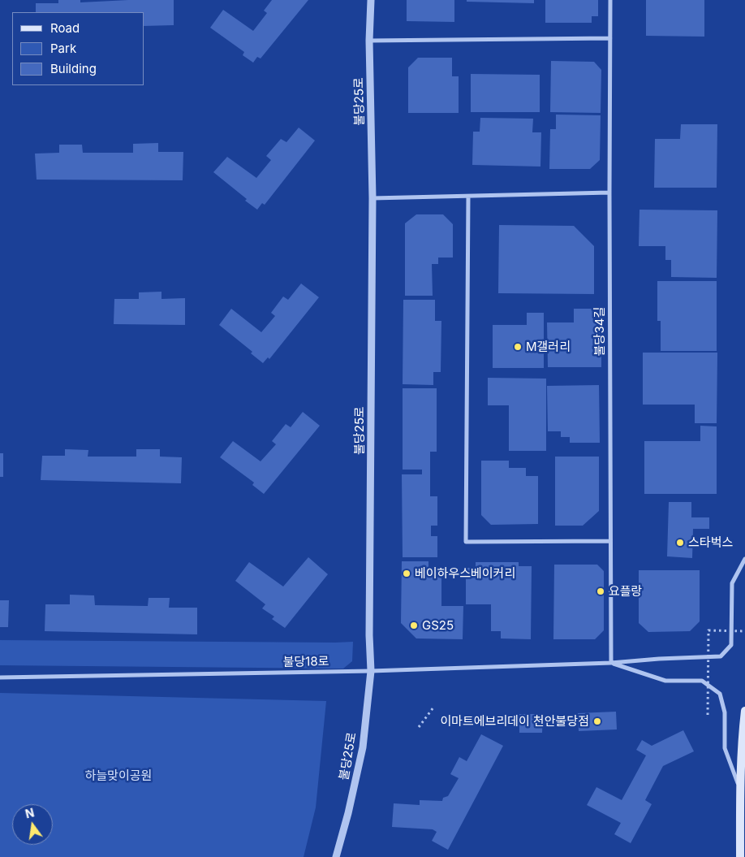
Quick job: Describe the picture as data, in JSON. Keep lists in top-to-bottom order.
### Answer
{
  "streets": {
    "street": ["불당25로", "불당34길", "불당18로"]
  },
  "crossings": [
    ["불당25로", "불당18로"],
    ["불당34길", "불당18로"]
  ],
  "parks": ["하늘맞이공원"],
  "places": [
    "M갤러리",
    "스타벅스",
    "베이하우스베이커리",
    "요플랑",
    "GS25",
    "이마트에브리데이 천안불당점"
  ],
  "legend": ["Road", "Park", "Building"],
  "north": "top"
}
